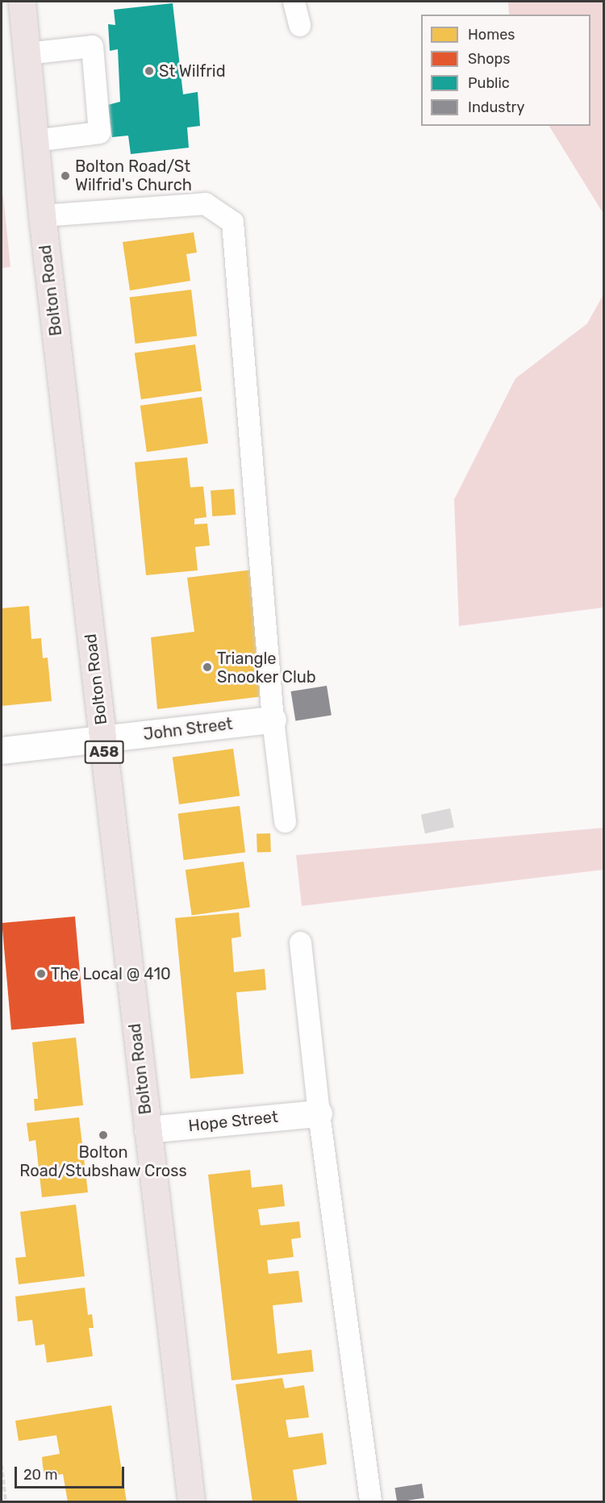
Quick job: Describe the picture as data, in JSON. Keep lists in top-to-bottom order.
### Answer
{
  "streets": {
    "main road": ["Bolton Road", "A58"],
    "street": ["John Street", "Hope Street"]
  },
  "crossings": [
    ["Bolton Road", "John Street"],
    ["Bolton Road", "Hope Street"]
  ],
  "places": [
    "St Wilfrid",
    "Bolton Road/St Wilfrid's Church",
    "Triangle Snooker Club",
    "The Local @ 410",
    "Bolton Road/Stubshaw Cross"
  ],
  "legend": [
    "Homes",
    "Shops",
    "Public",
    "Industry"
  ],
  "scale_bar": "20 m"
}
